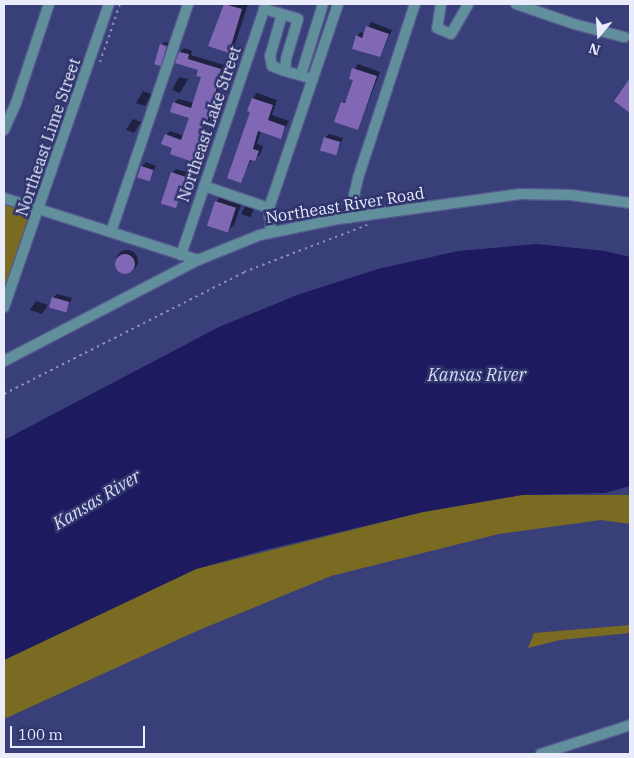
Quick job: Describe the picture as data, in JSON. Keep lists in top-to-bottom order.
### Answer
{
  "streets": {
    "street": ["Northeast Lake Street", "Northeast Lime Street", "Northeast River Road"]
  },
  "water": ["Kansas River"],
  "scale_bar": "100 m",
  "north": "bottom"
}
